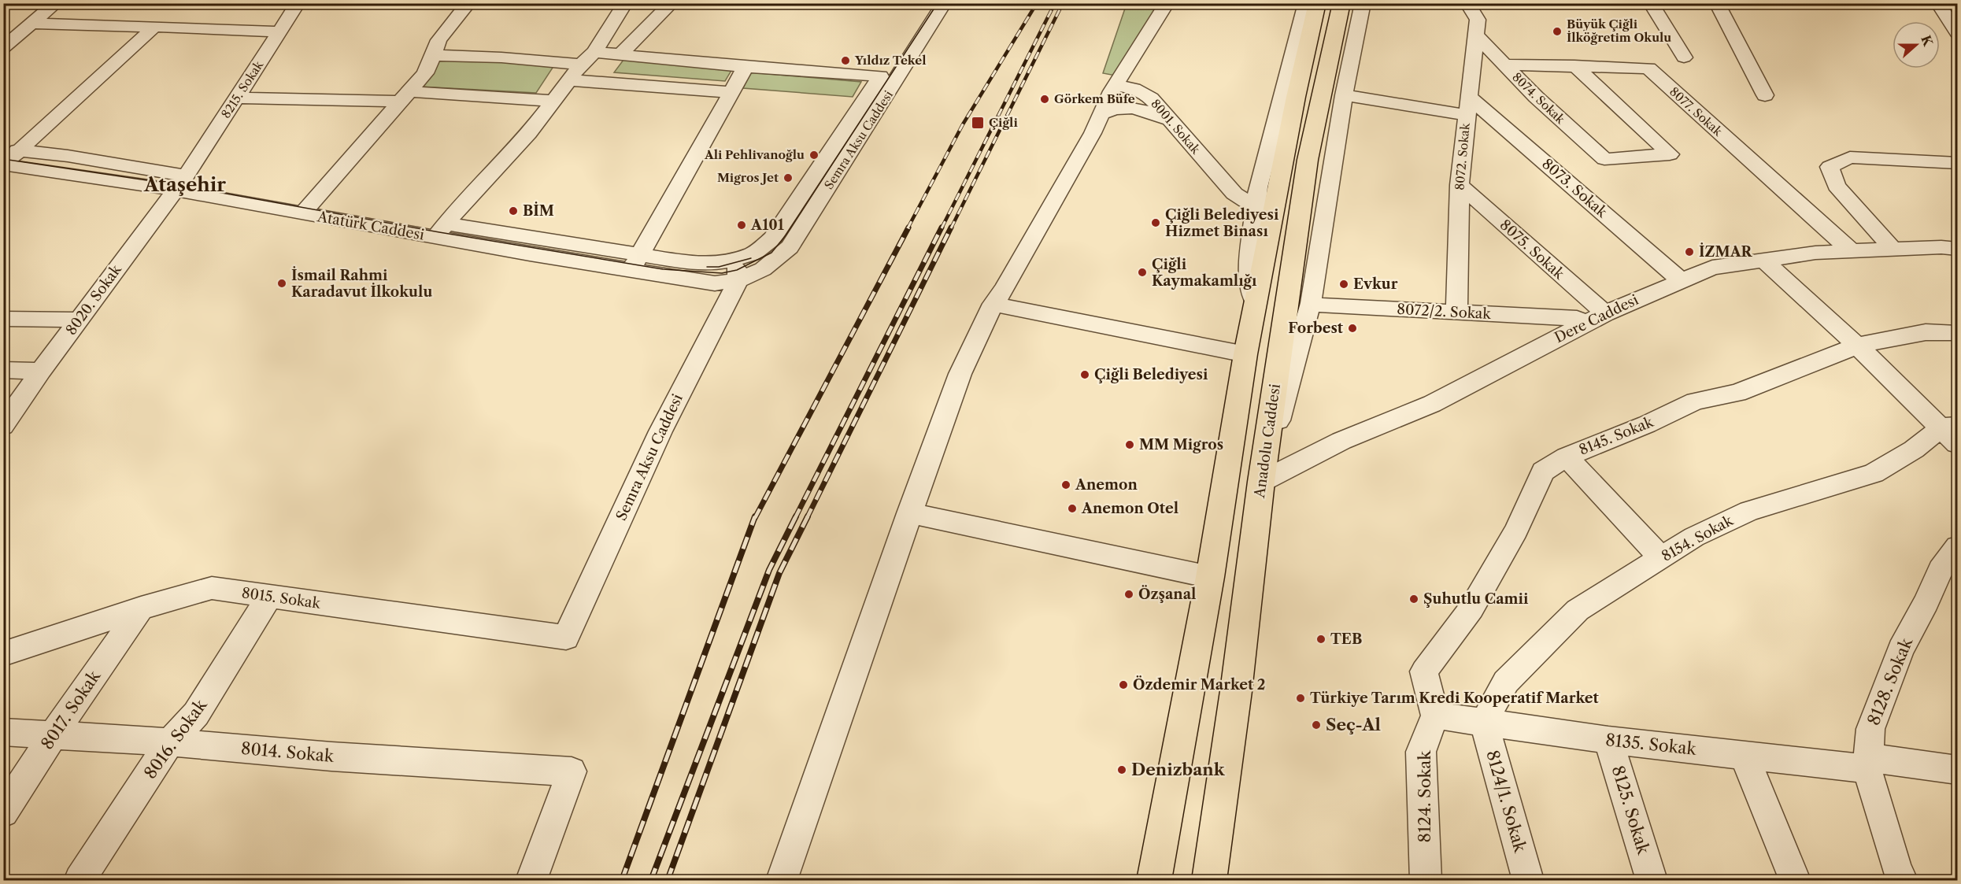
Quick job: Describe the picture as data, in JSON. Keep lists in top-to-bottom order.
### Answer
{
  "streets": {
    "highway": ["Anadolu Caddesi"],
    "street": [
      "8215. Sokak",
      "8074. Sokak",
      "8077. Sokak",
      "8001. Sokak",
      "Semra Aksu Caddesi",
      "8072. Sokak",
      "8073. Sokak",
      "Atatürk Caddesi",
      "8075. Sokak",
      "8020. Sokak",
      "8072/2. Sokak",
      "Dere Caddesi",
      "8145. Sokak",
      "8154. Sokak",
      "8015. Sokak",
      "8128. Sokak",
      "8017. Sokak",
      "8016. Sokak",
      "8135. Sokak",
      "8014. Sokak",
      "8124. Sokak",
      "8124/1. Sokak",
      "8125. Sokak"
    ]
  },
  "crossings": [
    ["8215. Sokak", "Atatürk Caddesi"],
    ["8215. Sokak", "8020. Sokak"],
    ["8074. Sokak", "8077. Sokak"],
    ["8074. Sokak", "8072. Sokak"],
    ["8077. Sokak", "Dere Caddesi"],
    ["Semra Aksu Caddesi", "Atatürk Caddesi"],
    ["Semra Aksu Caddesi", "8015. Sokak"],
    ["8072. Sokak", "8073. Sokak"],
    ["8072. Sokak", "8075. Sokak"],
    ["8072. Sokak", "8072/2. Sokak"],
    ["8073. Sokak", "Dere Caddesi"],
    ["Atatürk Caddesi", "8020. Sokak"],
    ["8075. Sokak", "Dere Caddesi"],
    ["Dere Caddesi", "Anadolu Caddesi"],
    ["8145. Sokak", "8135. Sokak"],
    ["8145. Sokak", "8124. Sokak"],
    ["8154. Sokak", "8135. Sokak"],
    ["8154. Sokak", "8124/1. Sokak"],
    ["8015. Sokak", "8017. Sokak"],
    ["8015. Sokak", "8016. Sokak"],
    ["8128. Sokak", "8135. Sokak"],
    ["8017. Sokak", "8014. Sokak"],
    ["8016. Sokak", "8014. Sokak"],
    ["8135. Sokak", "8124. Sokak"],
    ["8135. Sokak", "8124/1. Sokak"],
    ["8135. Sokak", "8125. Sokak"]
  ],
  "districts": ["Ataşehir"],
  "places": {
    "other": [
      "Büyük Çiğli İlköğretim Okulu",
      "Yıldız Tekel",
      "Görkem Büfe",
      "Ali Pehlivanoğlu",
      "Migros Jet",
      "BİM",
      "Çiğli Belediyesi Hizmet Binası",
      "A101",
      "İZMAR",
      "Çiğli Kaymakamlığı",
      "İsmail Rahmi Karadavut İlkokulu",
      "Evkur",
      "Forbest",
      "Çiğli Belediyesi",
      "MM Migros",
      "Anemon",
      "Anemon Otel",
      "Özşanal",
      "Şuhutlu Camii",
      "TEB",
      "Özdemir Market 2",
      "Türkiye Tarım Kredi Kooperatif Market",
      "Seç-Al",
      "Denizbank"
    ],
    "transit": ["Çiğli"]
  },
  "north": "right"
}
